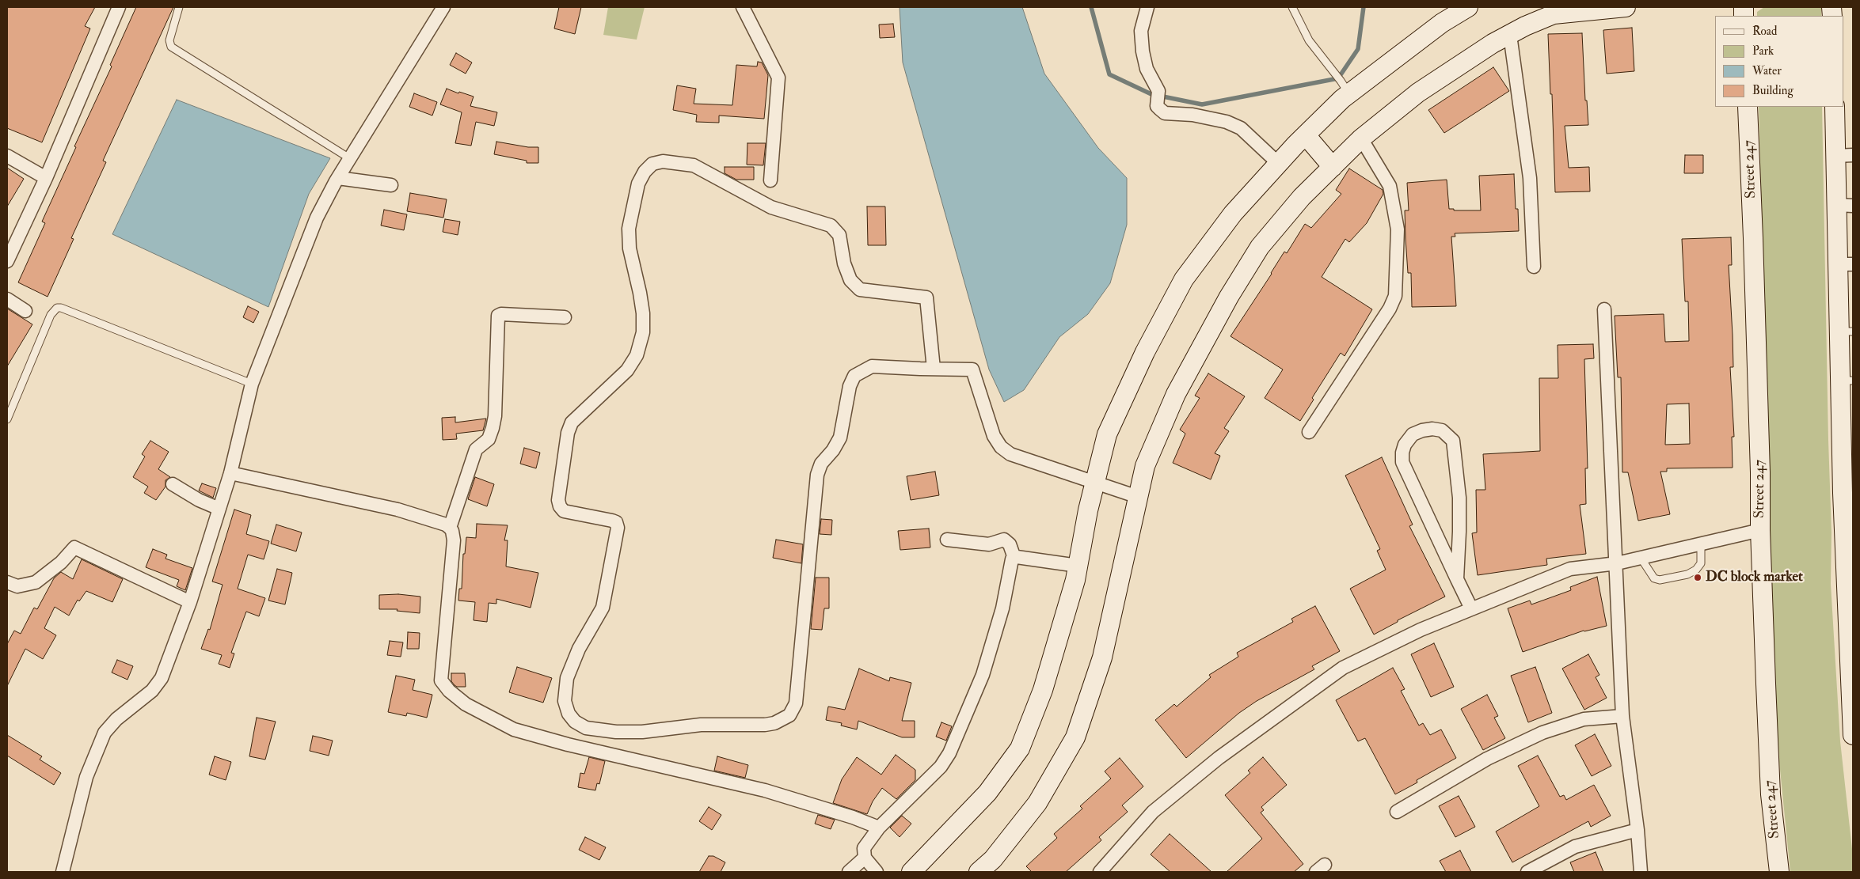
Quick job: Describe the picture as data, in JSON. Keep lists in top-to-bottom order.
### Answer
{
  "streets": {
    "street": ["Street 247"]
  },
  "places": ["DC block market"],
  "legend": [
    "Road",
    "Park",
    "Water",
    "Building"
  ]
}
